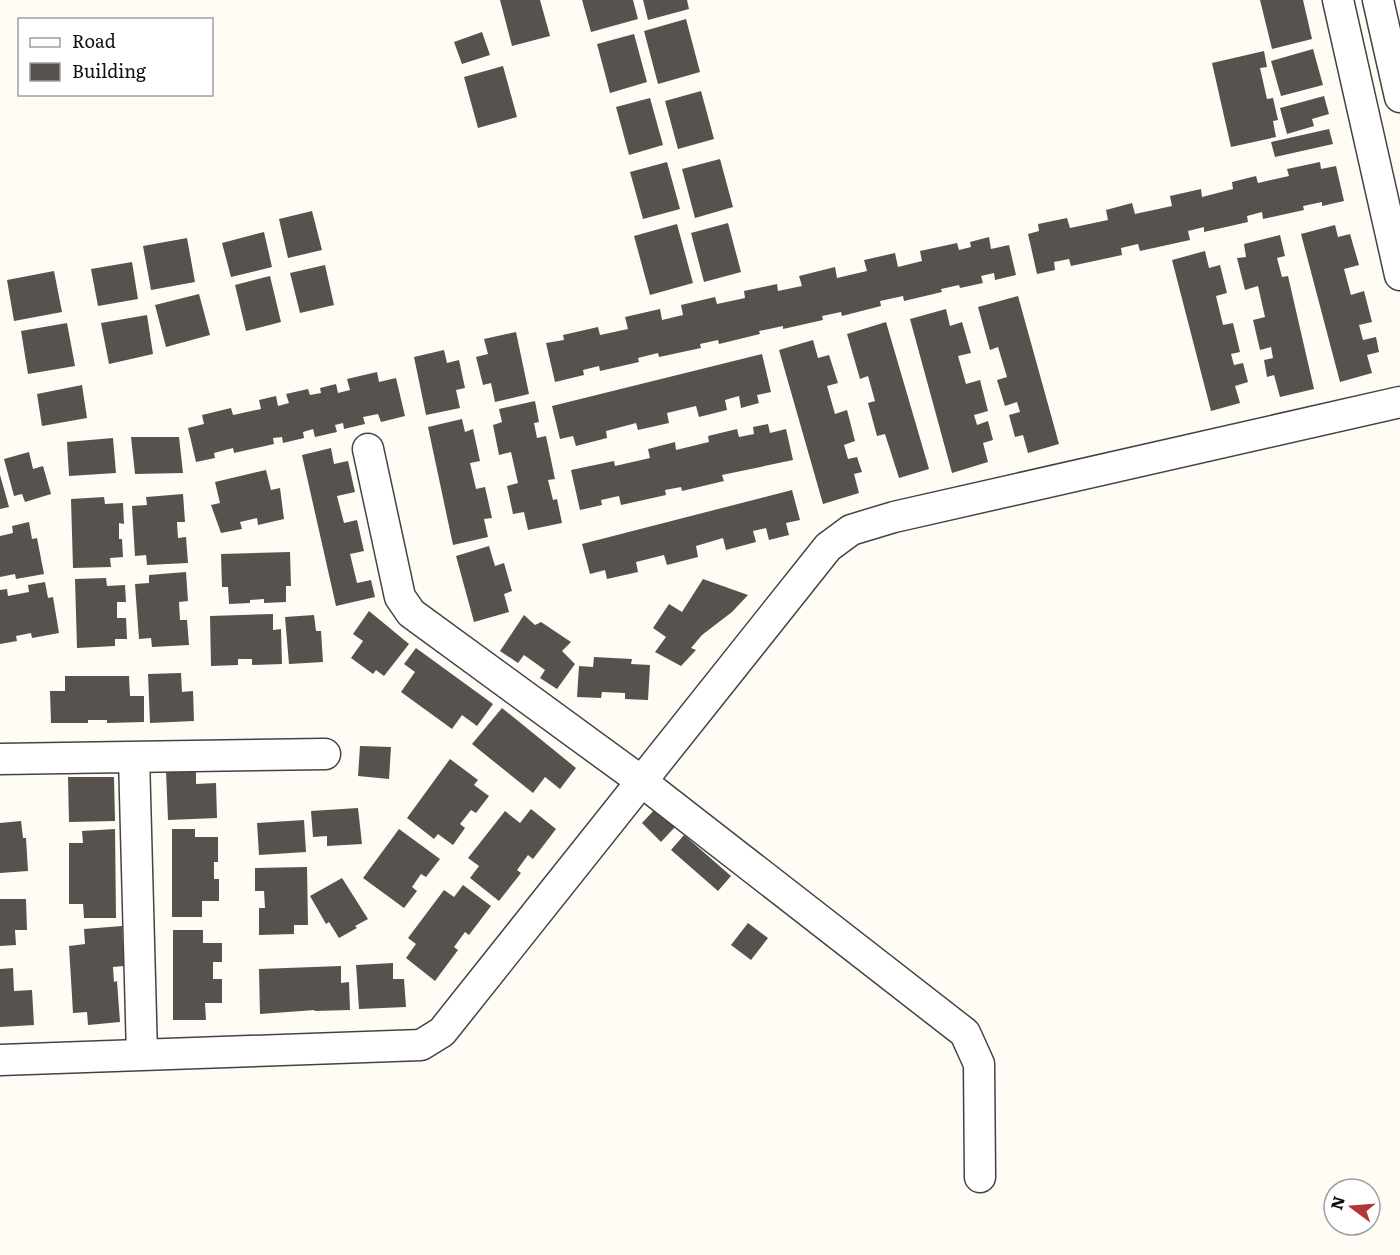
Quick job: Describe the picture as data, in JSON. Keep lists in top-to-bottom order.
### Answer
{
  "legend": ["Road", "Building"],
  "north": "left"
}
